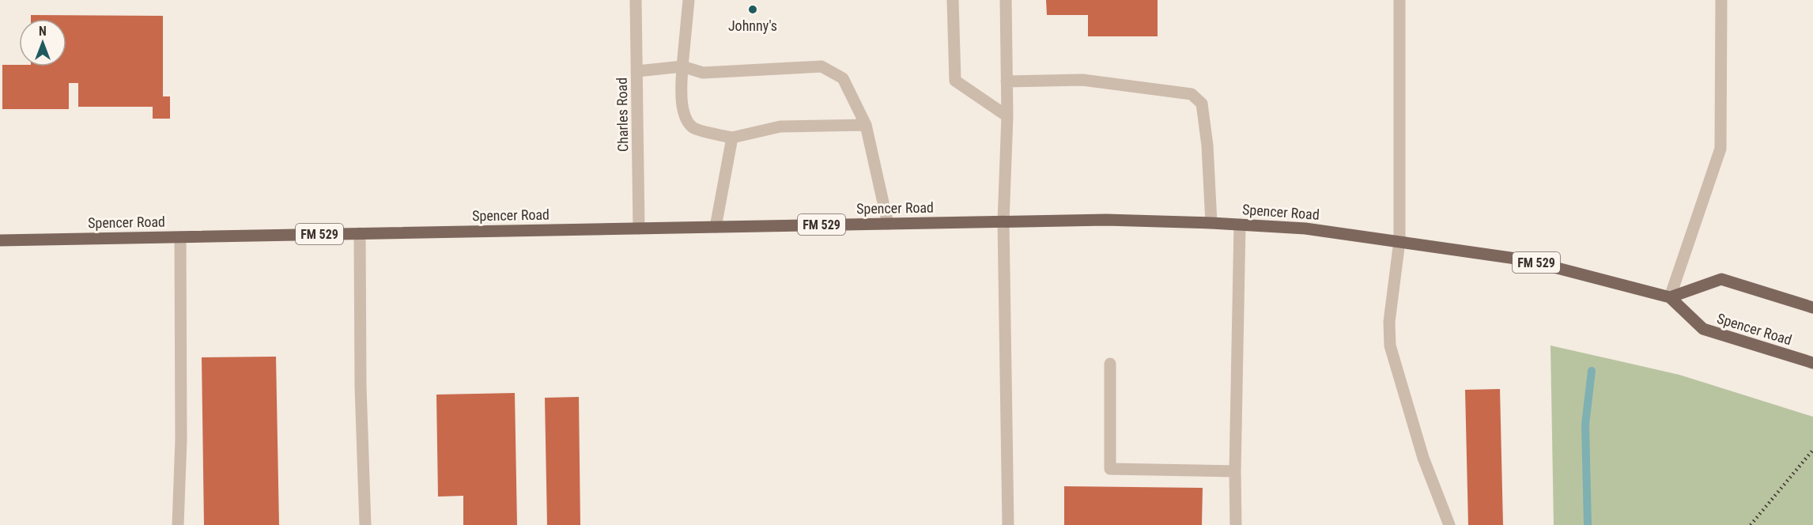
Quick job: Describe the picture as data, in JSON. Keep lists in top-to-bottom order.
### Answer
{
  "streets": {
    "main road": ["Spencer Road", "FM 529"],
    "street": ["Charles Road"]
  },
  "crossings": [
    ["Charles Road", "Spencer Road"]
  ],
  "places": ["Johnny's"],
  "north": "top"
}
